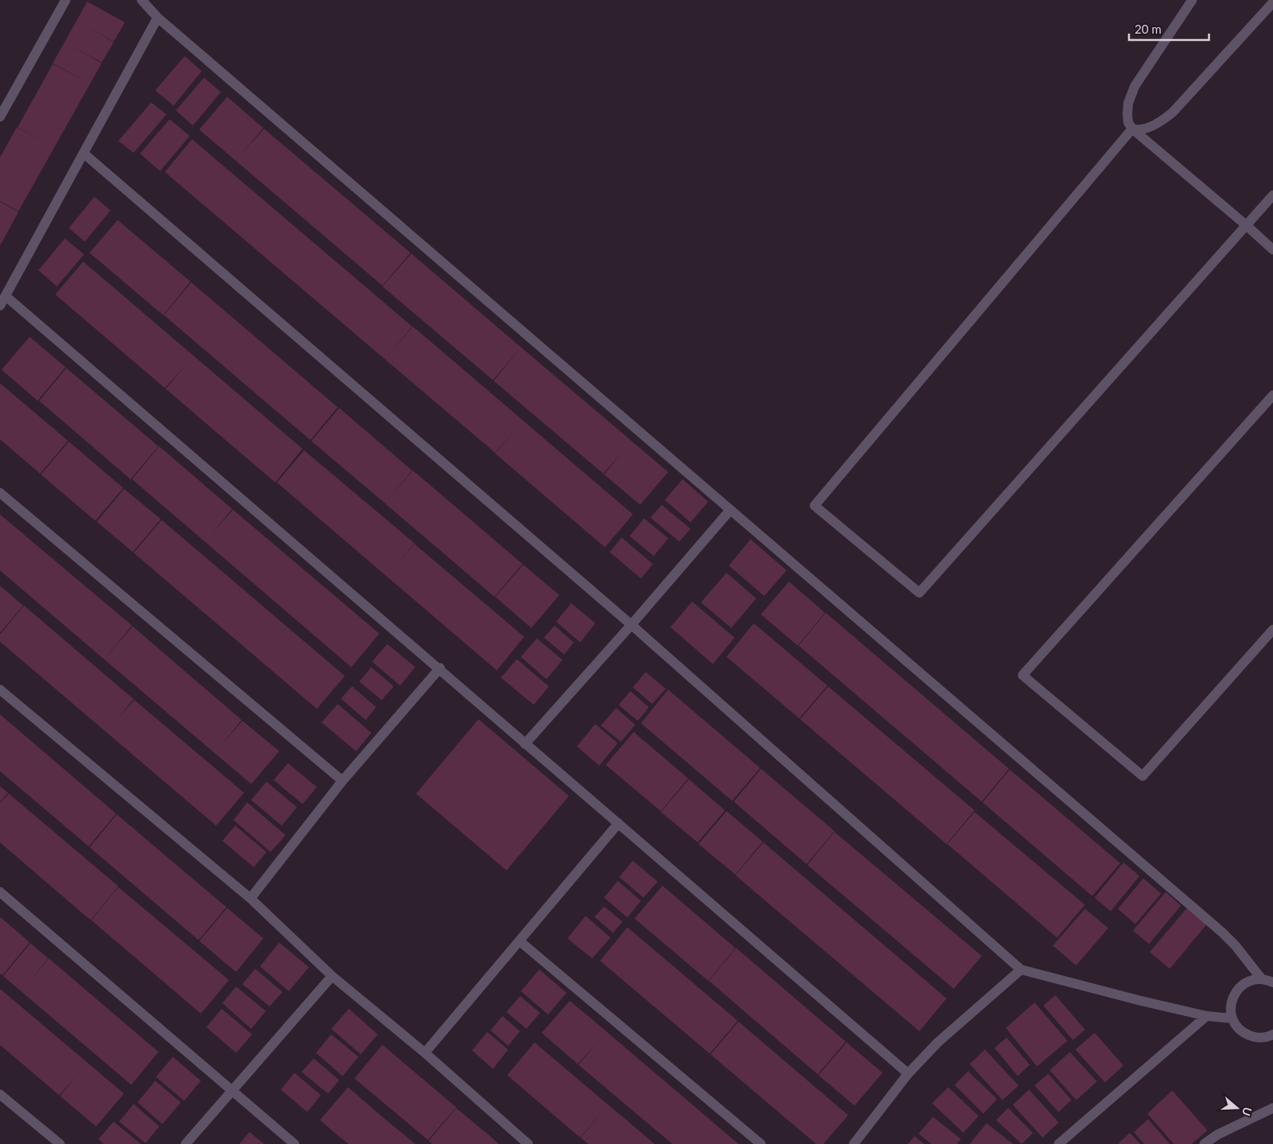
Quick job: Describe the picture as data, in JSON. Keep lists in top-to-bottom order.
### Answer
{
  "scale_bar": "20 m",
  "north": "right"
}
